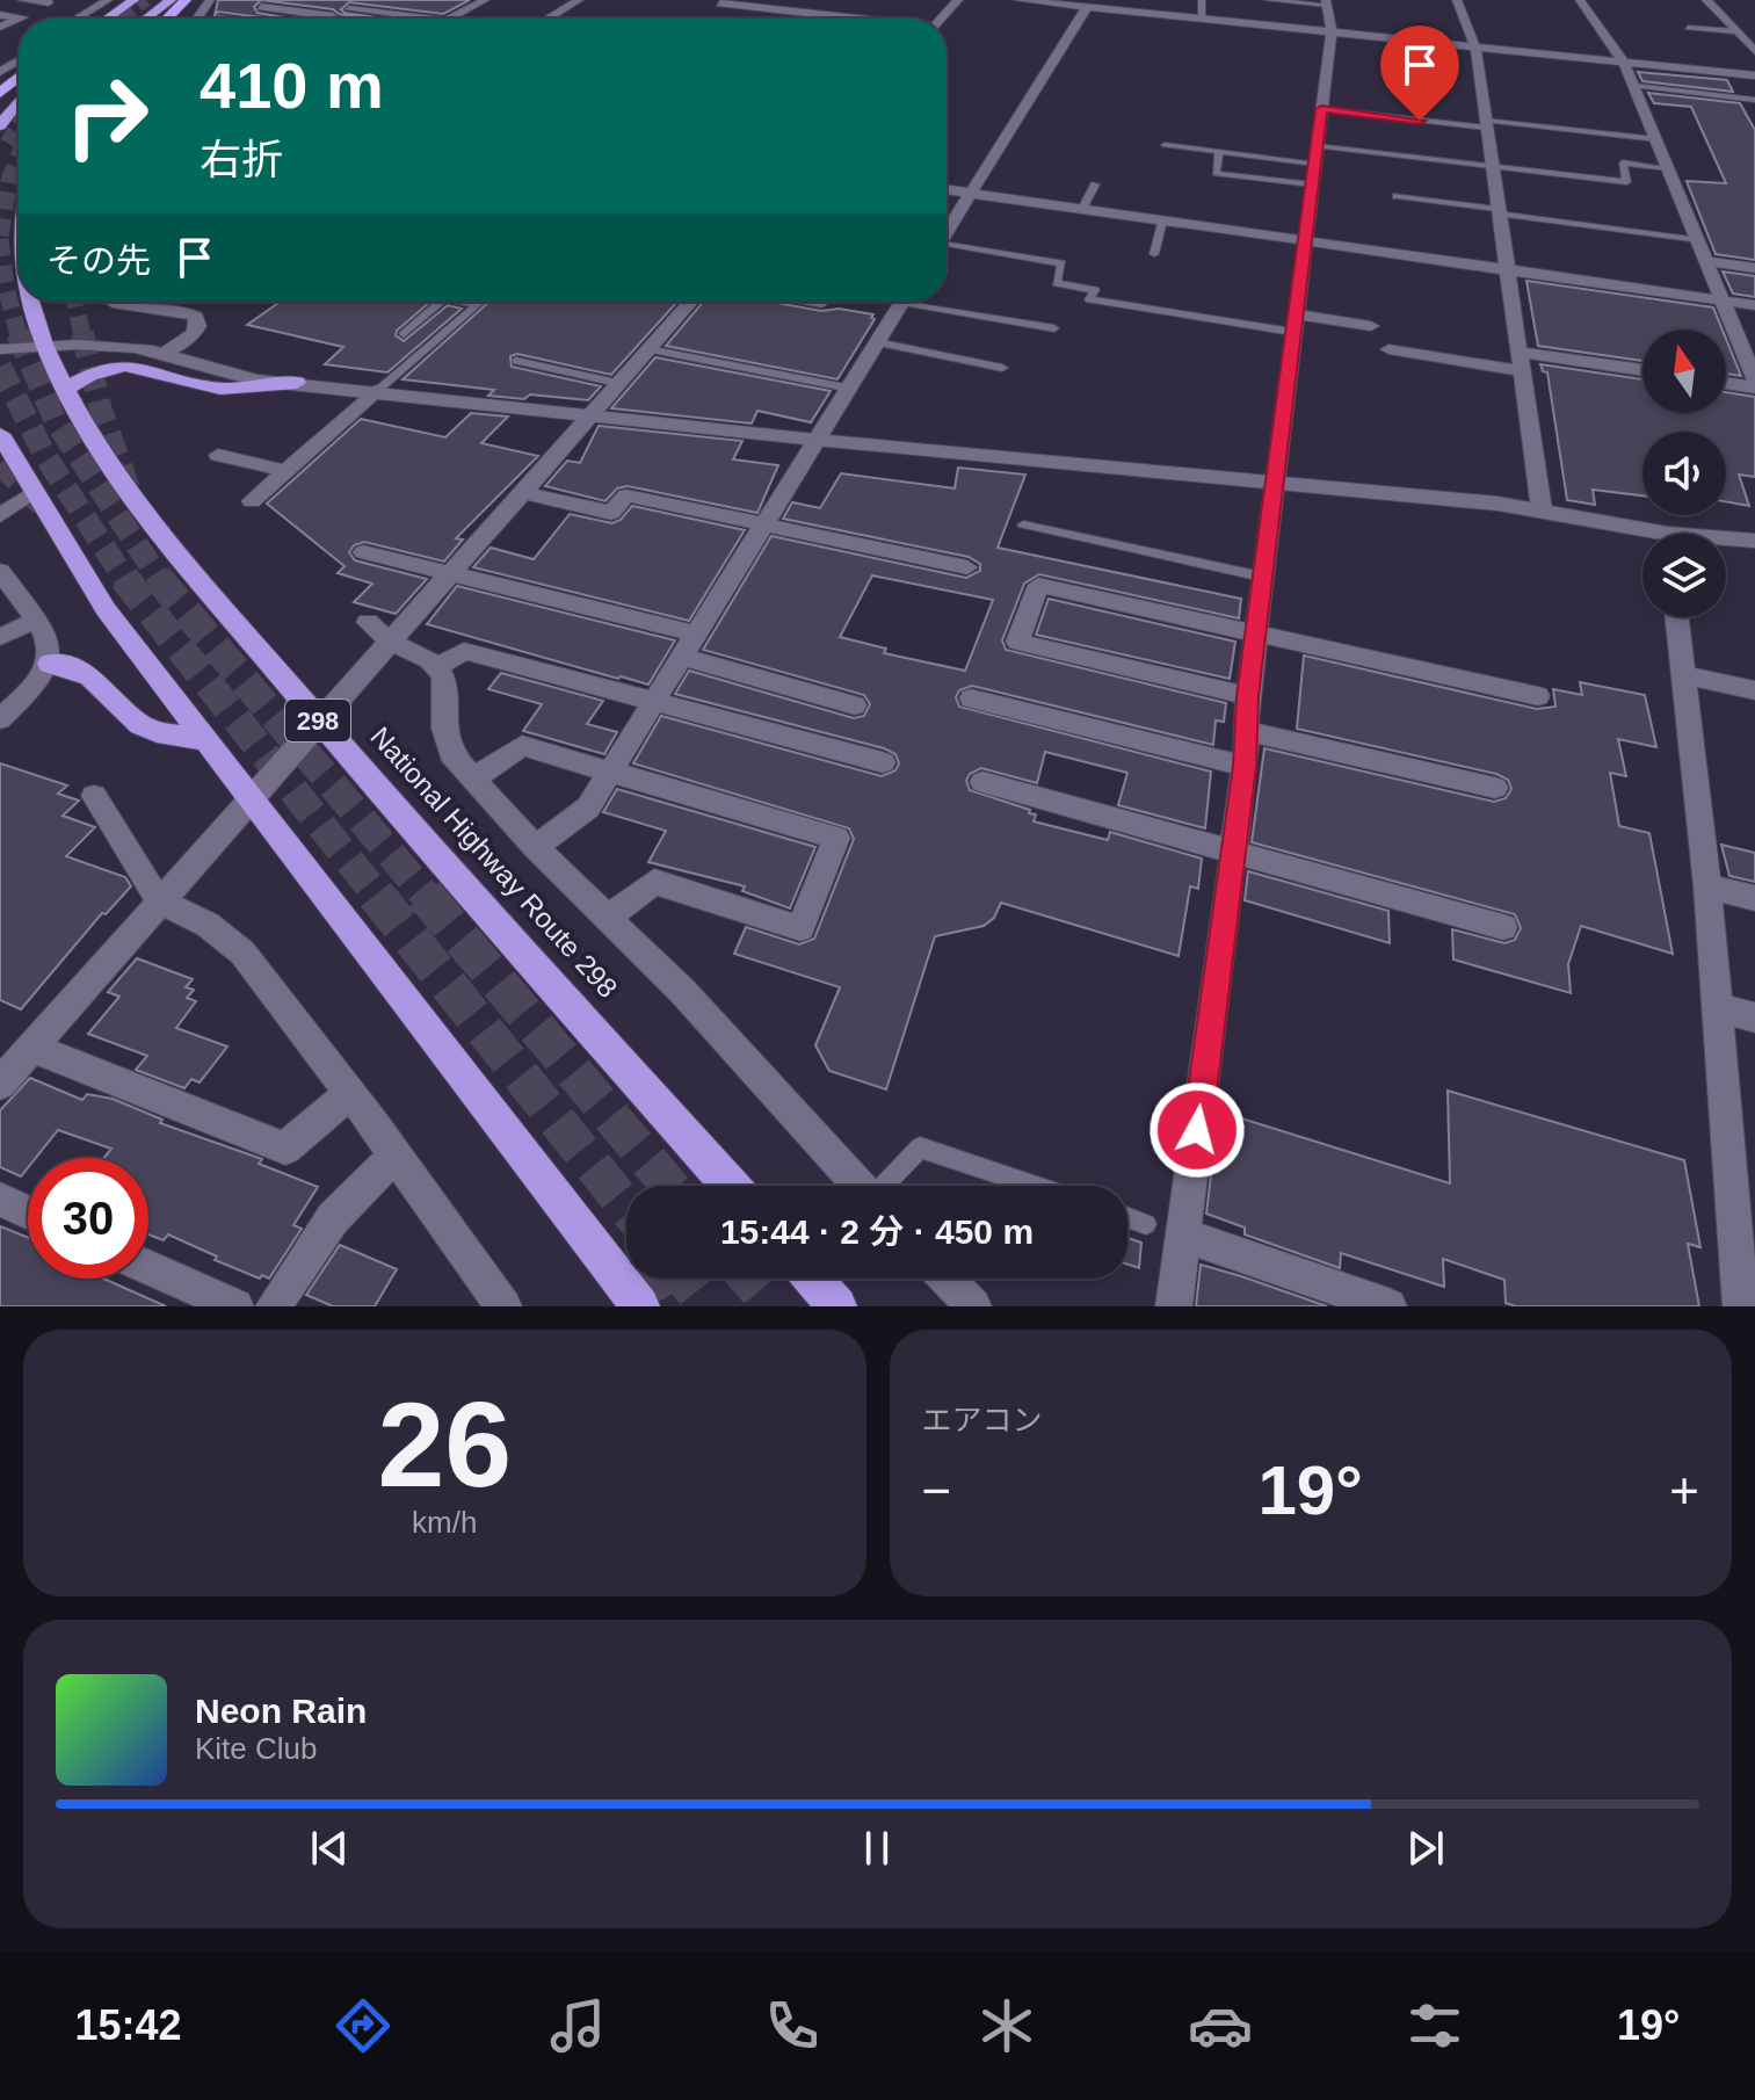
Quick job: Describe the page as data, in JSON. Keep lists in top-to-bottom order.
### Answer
{
  "streets": {
    "highway": ["298", "National Highway Route 298"]
  },
  "north": "top",
  "page": {
    "turn": ["410 m", "右折"],
    "then": "その先",
    "limit": "30",
    "trip": "15:44 · 2 分 · 450 m",
    "tile": [
      ["26", "km/h"],
      "エアコン"
    ],
    "heat": ["−", "19°", "+"],
    "song": ["Neon Rain", "Kite Club"],
    "tabs": ["15:42", "19°"]
  }
}
